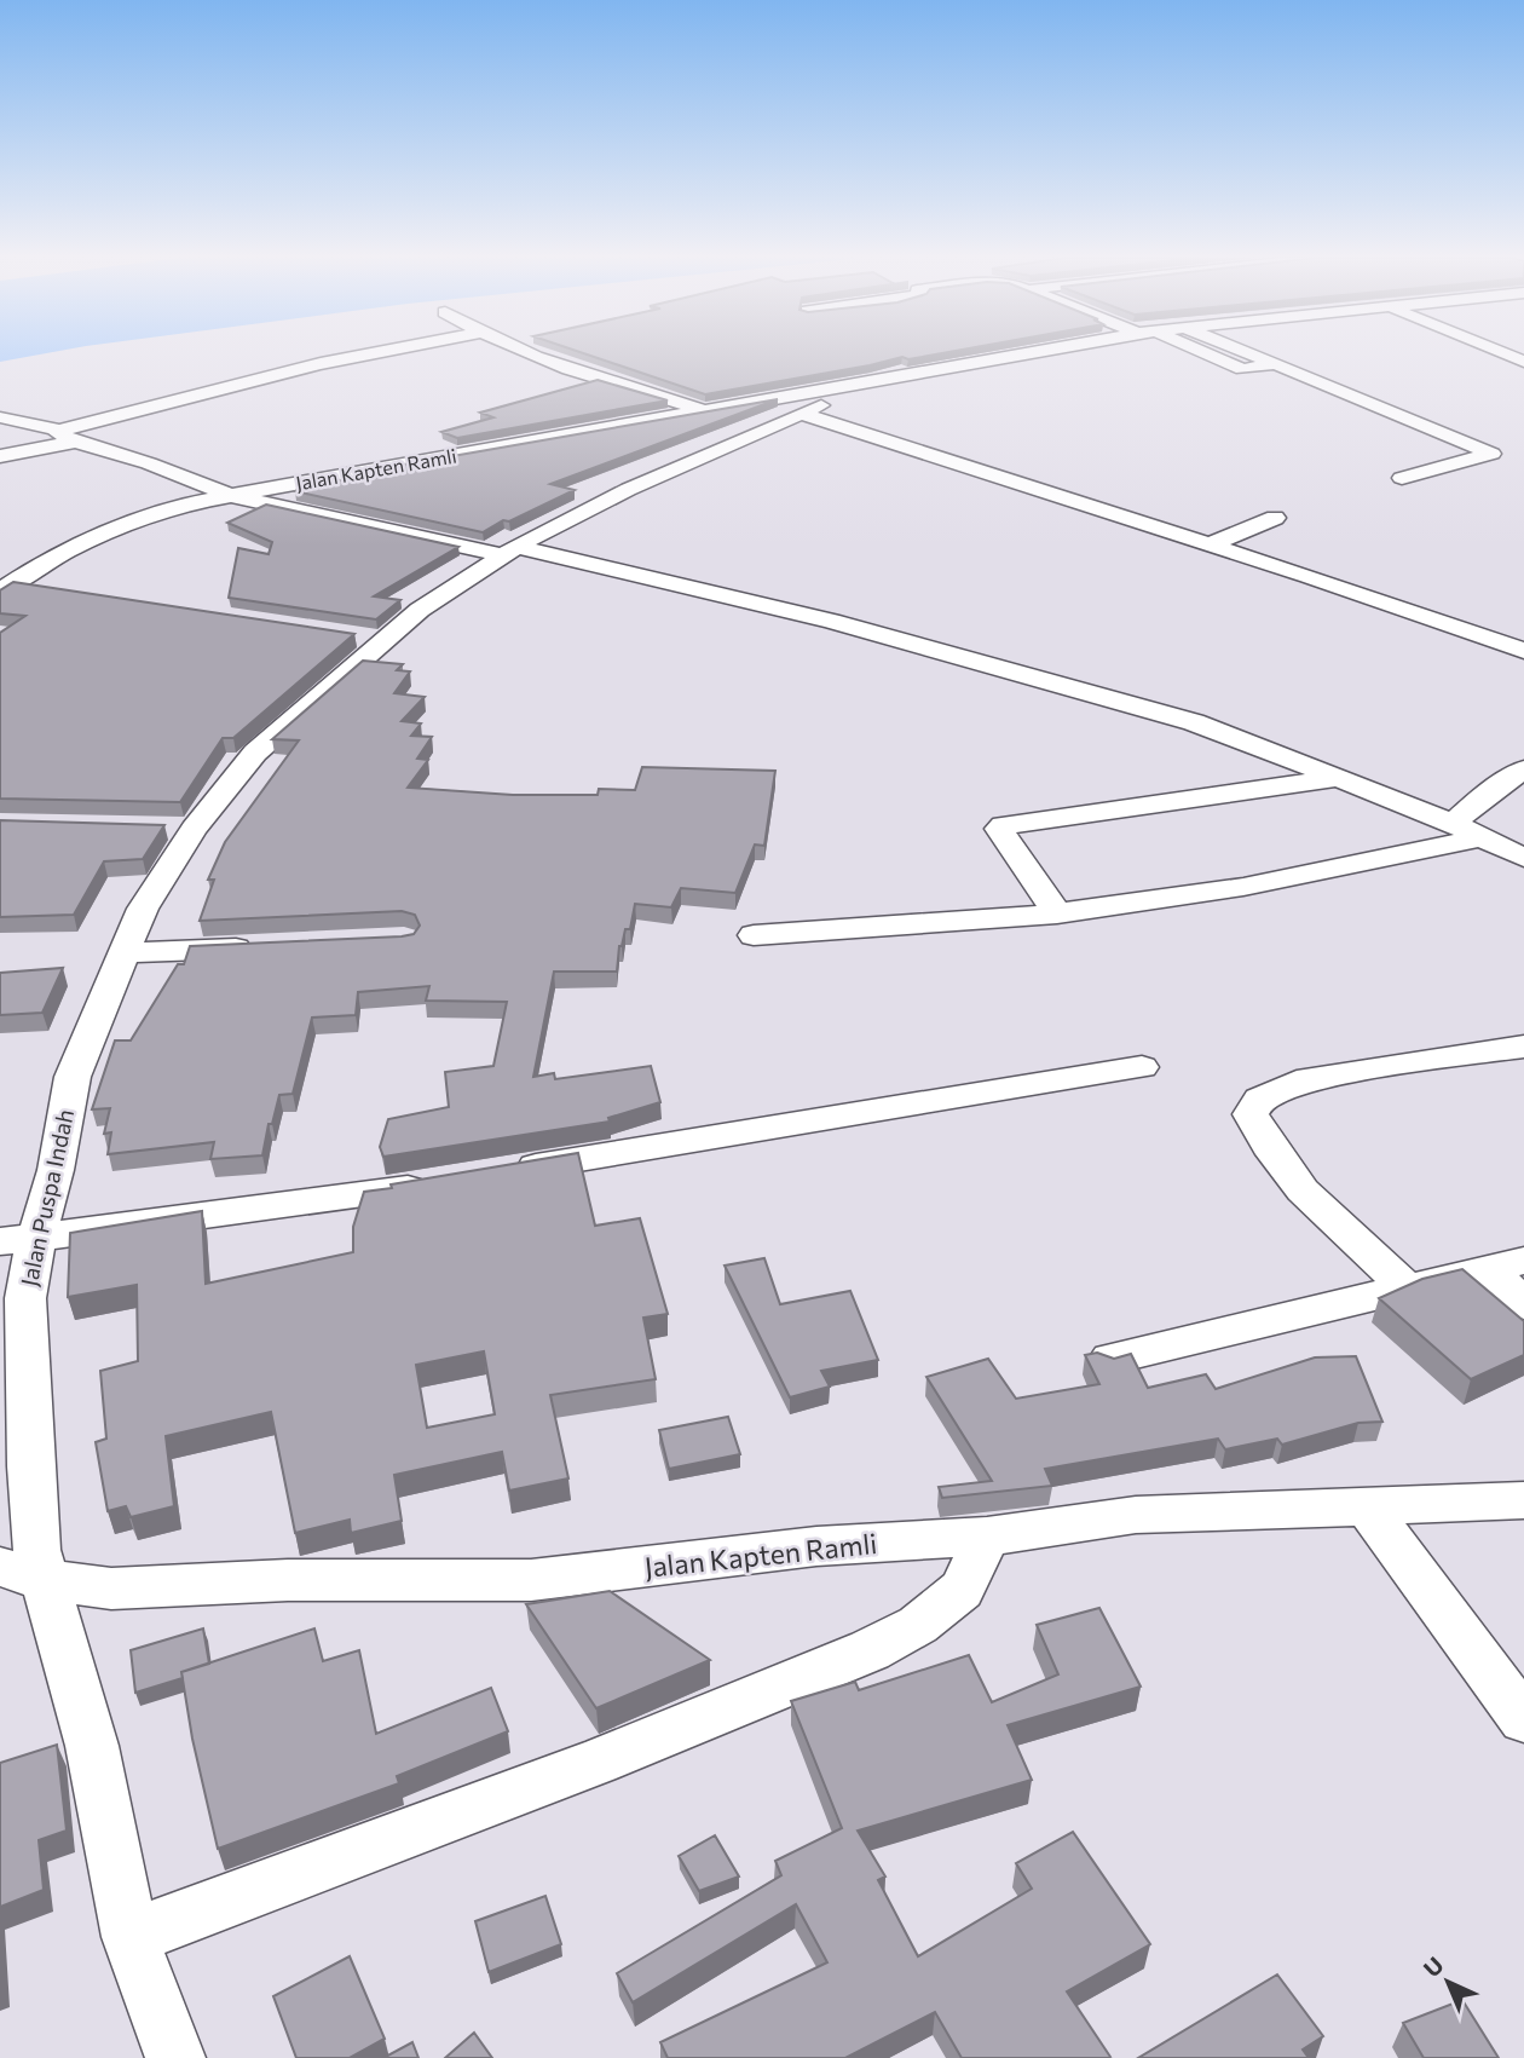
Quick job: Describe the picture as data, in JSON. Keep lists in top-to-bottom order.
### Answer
{
  "streets": {
    "street": ["Jalan Kapten Ramli", "Jalan Puspa Indah"]
  },
  "crossings": [
    ["Jalan Kapten Ramli", "Jalan Puspa Indah"]
  ],
  "north": "top left"
}
